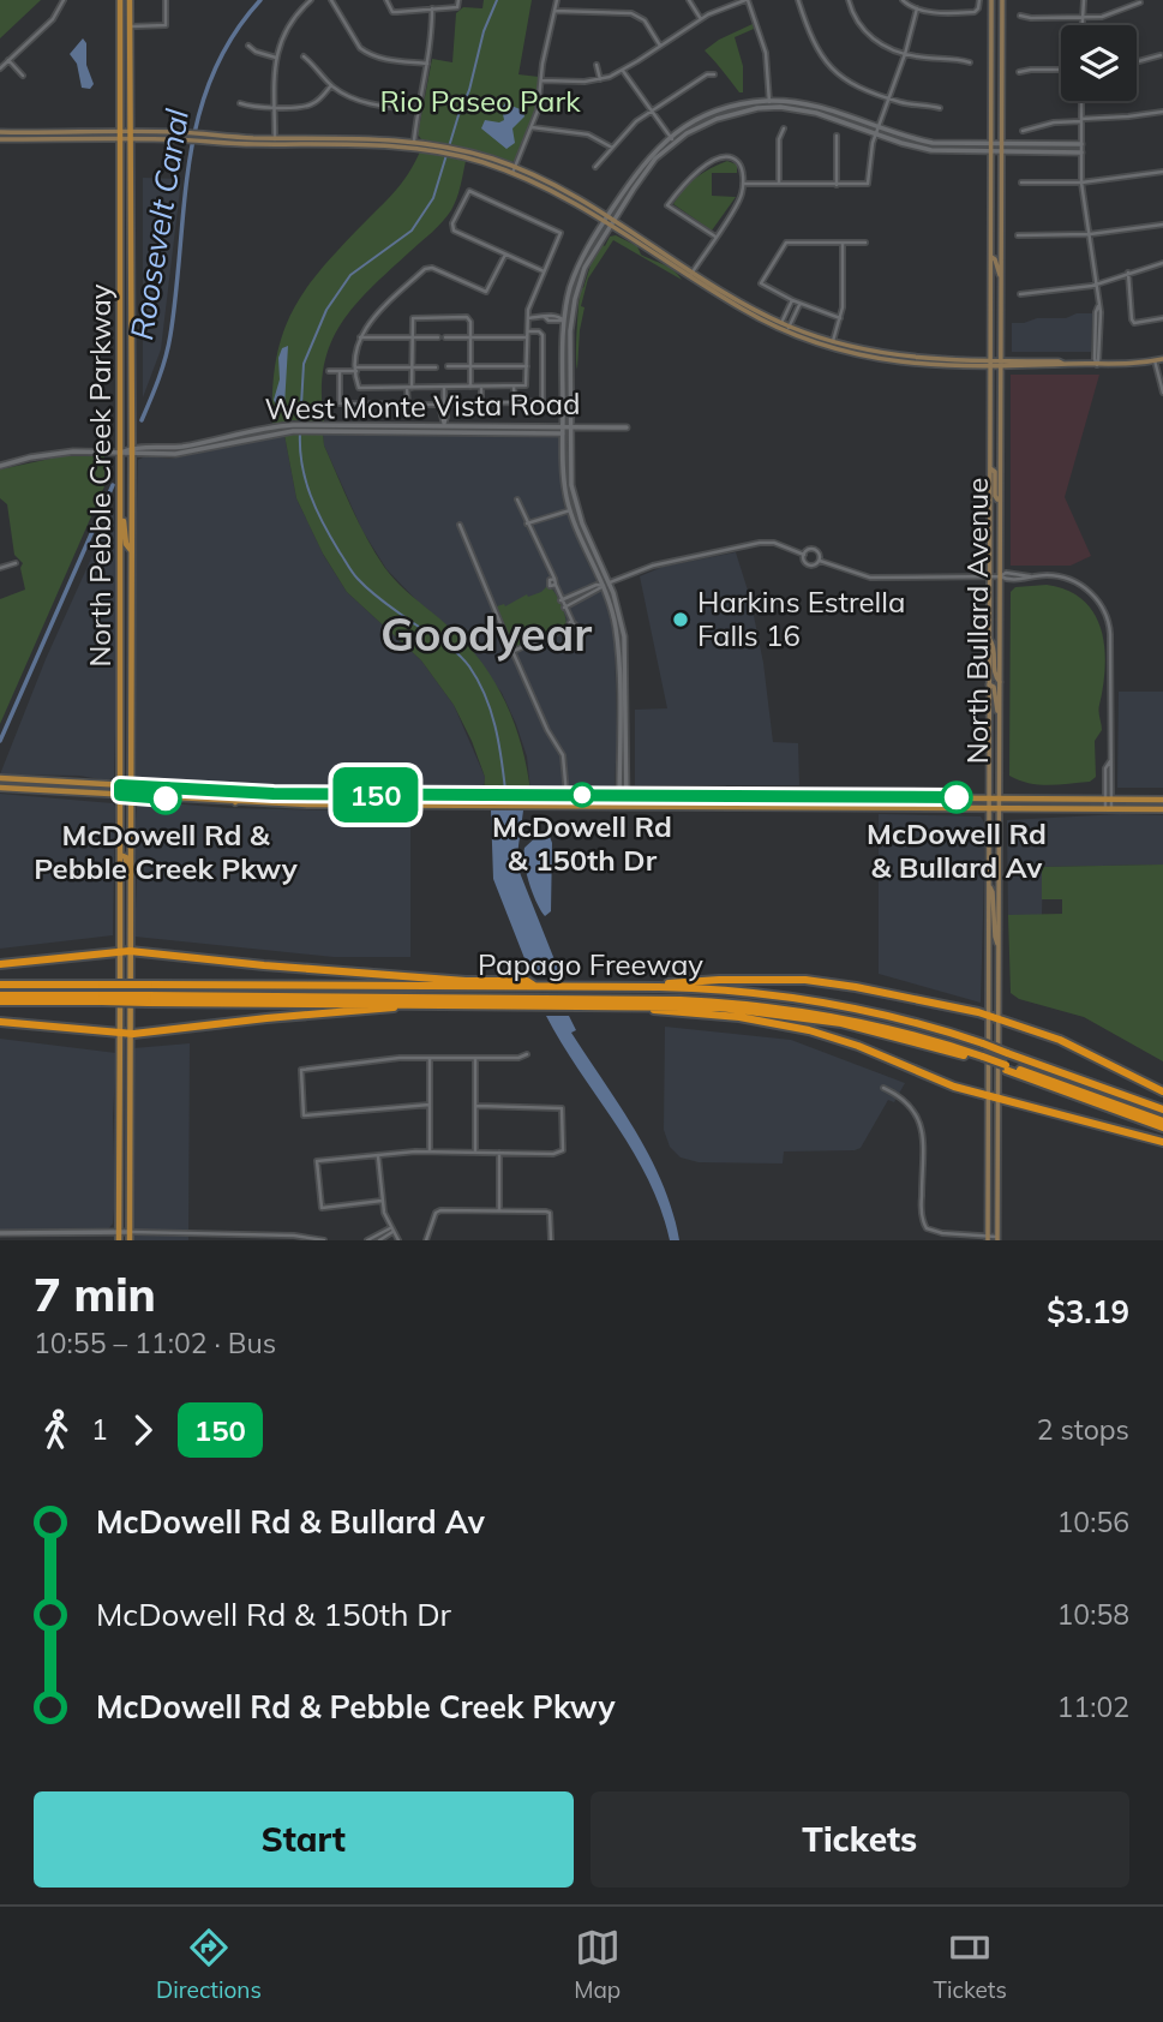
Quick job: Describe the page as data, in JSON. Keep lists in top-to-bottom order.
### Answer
{
  "streets": {
    "highway": ["Papago Freeway"],
    "main road": ["North Pebble Creek Parkway", "North Bullard Avenue"],
    "street": ["West Monte Vista Road"]
  },
  "crossings": [
    ["West Monte Vista Road", "North Pebble Creek Parkway"]
  ],
  "districts": ["Goodyear"],
  "water": ["Roosevelt Canal"],
  "parks": ["Rio Paseo Park"],
  "places": [
    "Harkins Estrella Falls 16",
    "McDowell Rd & 150th Dr",
    "McDowell Rd & Bullard Av",
    "McDowell Rd & Pebble Creek Pkwy"
  ],
  "lines": ["bus line 150"],
  "page": {
    "on_map": "150",
    "heading": ["7 min", "10:55 – 11:02 · Bus", "$3.19"],
    "legs": ["1", "150", "2 stops"],
    "list": [
      {
        "name": "McDowell Rd & Bullard Av",
        "value": "10:56"
      },
      {
        "name": "McDowell Rd & 150th Dr",
        "value": "10:58"
      },
      {
        "name": "McDowell Rd & Pebble Creek Pkwy",
        "value": "11:02"
      }
    ],
    "buttons": ["Start", "Tickets"],
    "tabs": ["Directions", "Map", "Tickets"]
  }
}
